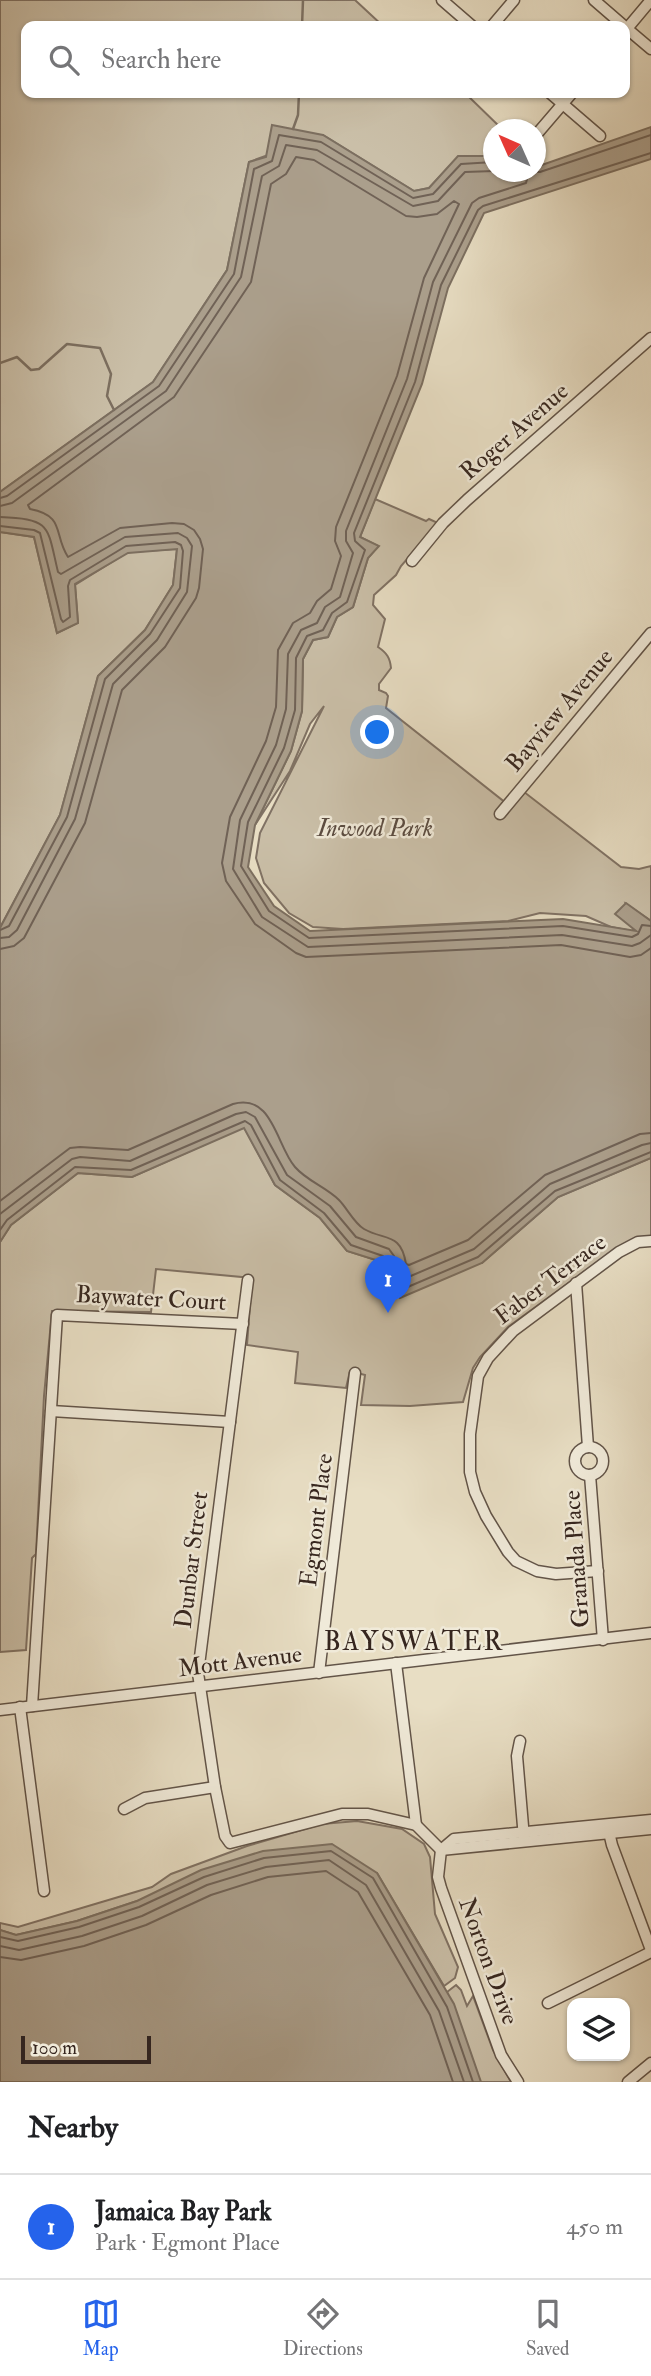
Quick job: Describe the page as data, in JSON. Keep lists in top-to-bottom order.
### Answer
{
  "streets": {
    "street": [
      "Roger Avenue",
      "Bayview Avenue",
      "Faber Terrace",
      "Baywater Court",
      "Egmont Place",
      "Granada Place",
      "Dunbar Street",
      "Mott Avenue",
      "Norton Drive"
    ]
  },
  "crossings": [
    ["Faber Terrace", "Granada Place"],
    ["Baywater Court", "Dunbar Street"],
    ["Egmont Place", "Mott Avenue"],
    ["Granada Place", "Mott Avenue"],
    ["Dunbar Street", "Mott Avenue"]
  ],
  "districts": ["BAYSWATER"],
  "parks": ["Inwood Park"],
  "scale_bar": "100 m",
  "north": "top left",
  "page": {
    "search": "Search here",
    "pins": "1",
    "scale": "100 m",
    "heading": "Nearby",
    "list": [
      {
        "mark": "1",
        "name": "Jamaica Bay Park",
        "note": "Park · Egmont Place",
        "value": "450 m"
      }
    ],
    "nav": ["Map", "Directions", "Saved"]
  }
}
